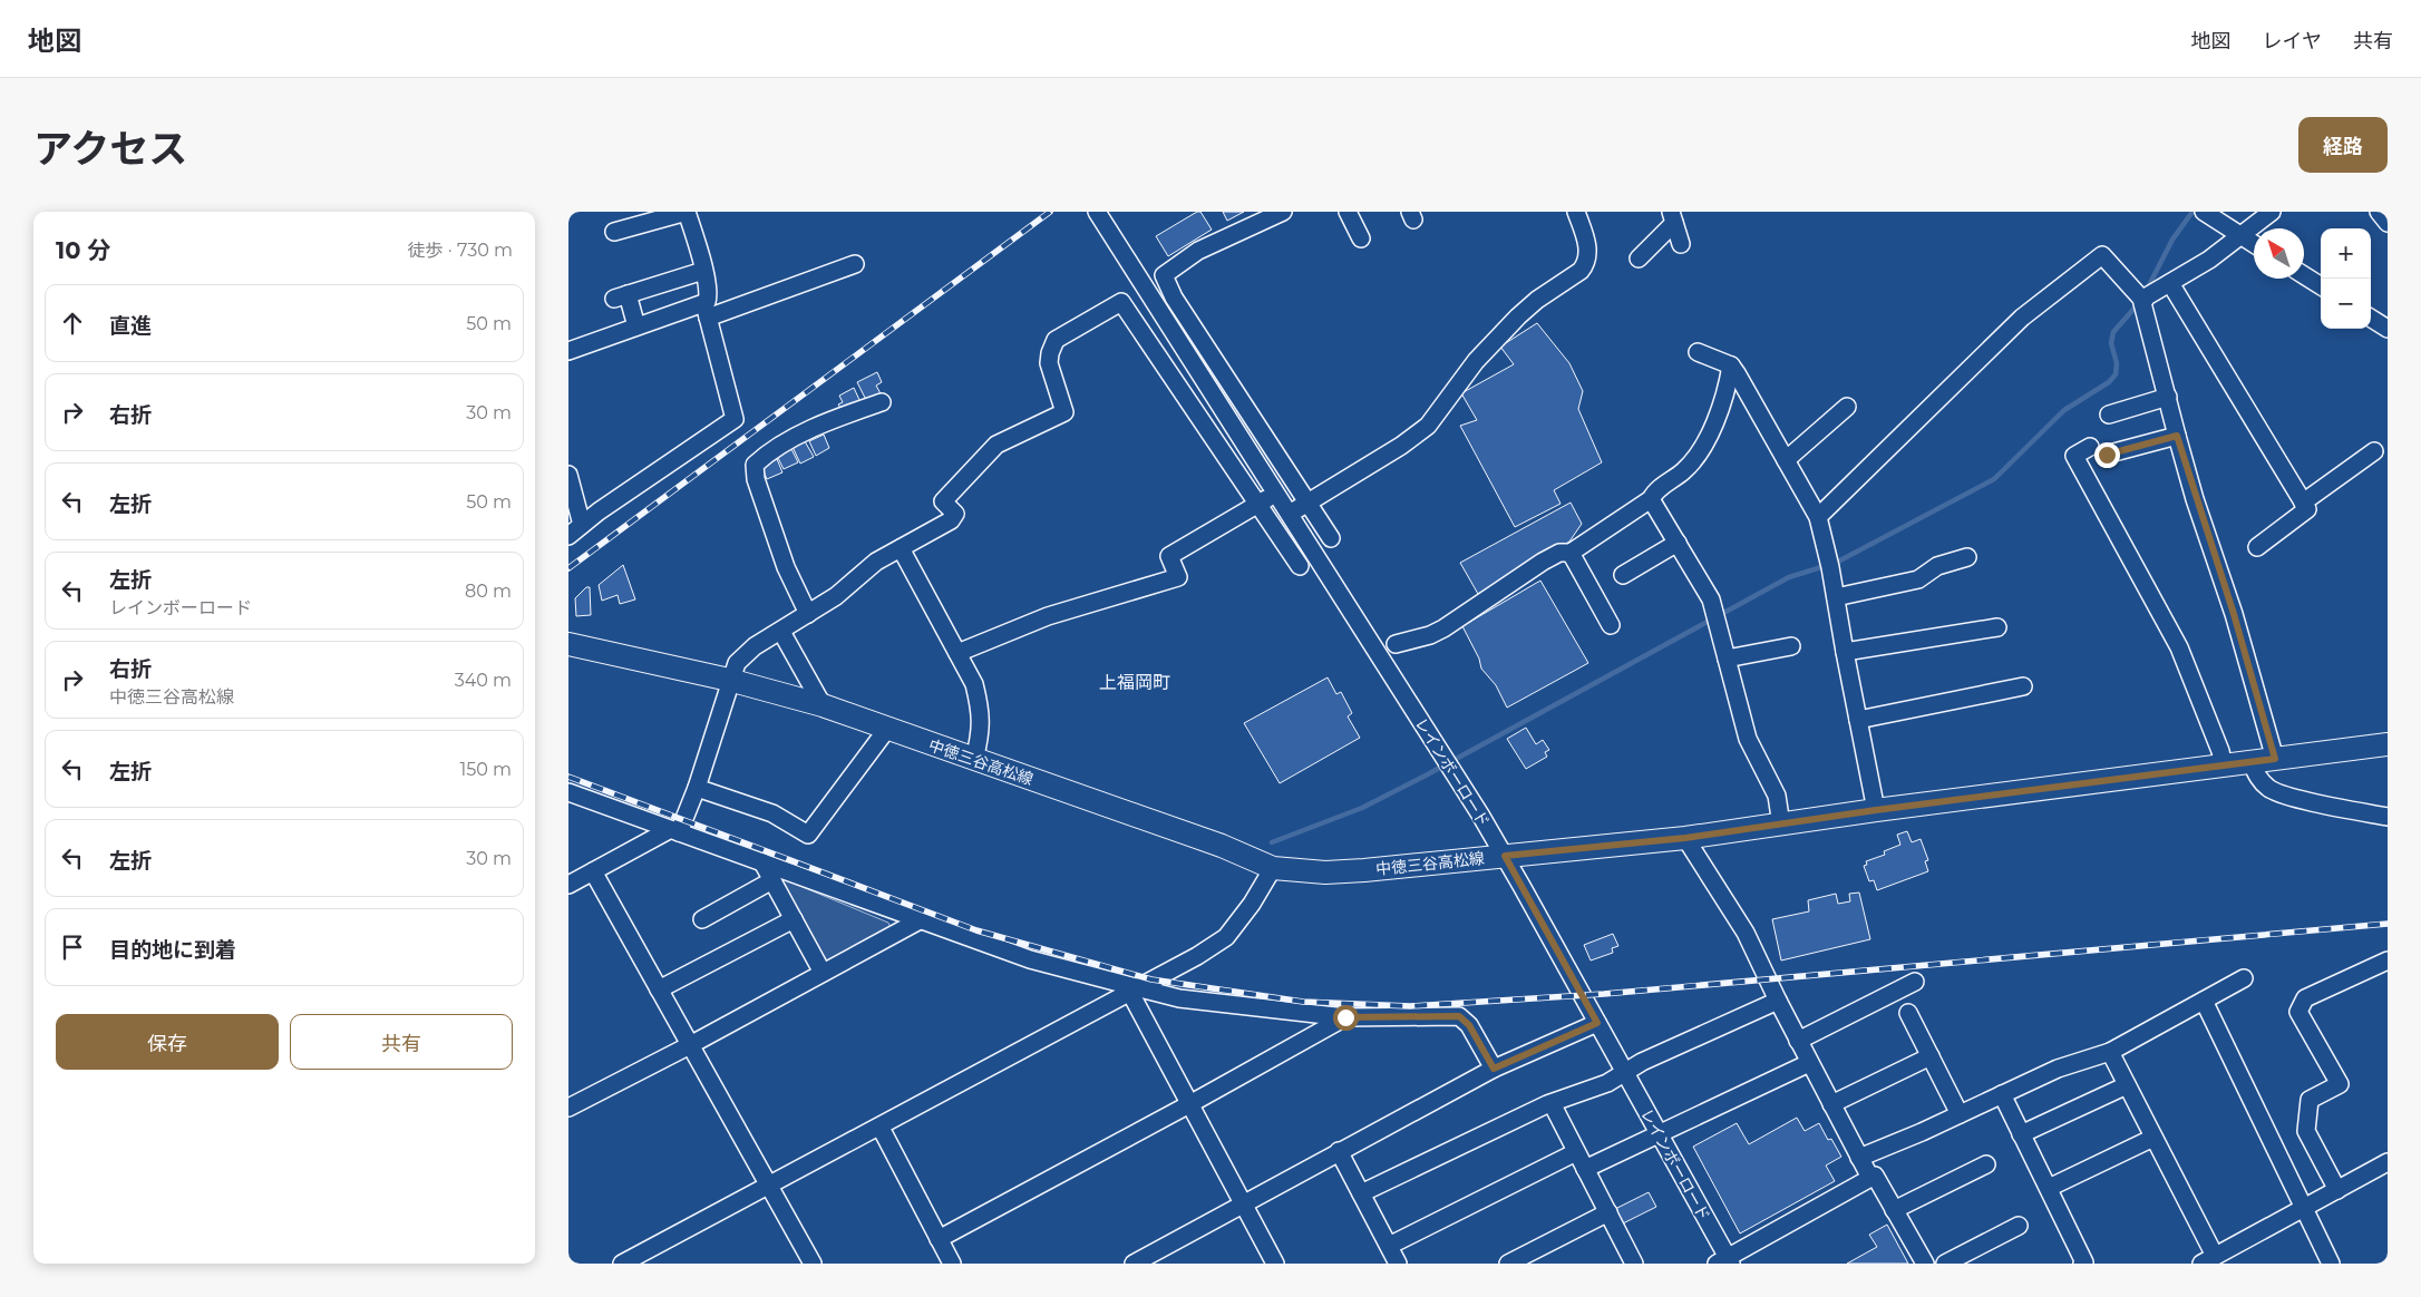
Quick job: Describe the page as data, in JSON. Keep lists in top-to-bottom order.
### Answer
{
  "streets": {
    "main road": ["中徳三谷高松線"],
    "street": ["レインボーロード"]
  },
  "crossings": [
    ["中徳三谷高松線", "レインボーロード"]
  ],
  "districts": ["上福岡町"],
  "north": "top left",
  "page": {
    "header": "地図",
    "nav": ["地図", "レイヤ", "共有"],
    "title": "アクセス",
    "buttons": [
      "経路",
      ["保存", "共有"]
    ],
    "heading": ["10 分", "徒歩 · 730 m"],
    "map_buttons": ["+", "−"],
    "list": [
      ["直進", "50 m"],
      ["右折", "30 m"],
      ["左折", "50 m"],
      ["左折", "レインボーロード", "80 m"],
      ["右折", "中徳三谷高松線", "340 m"],
      ["左折", "150 m"],
      ["左折", "30 m"],
      "目的地に到着"
    ]
  }
}
